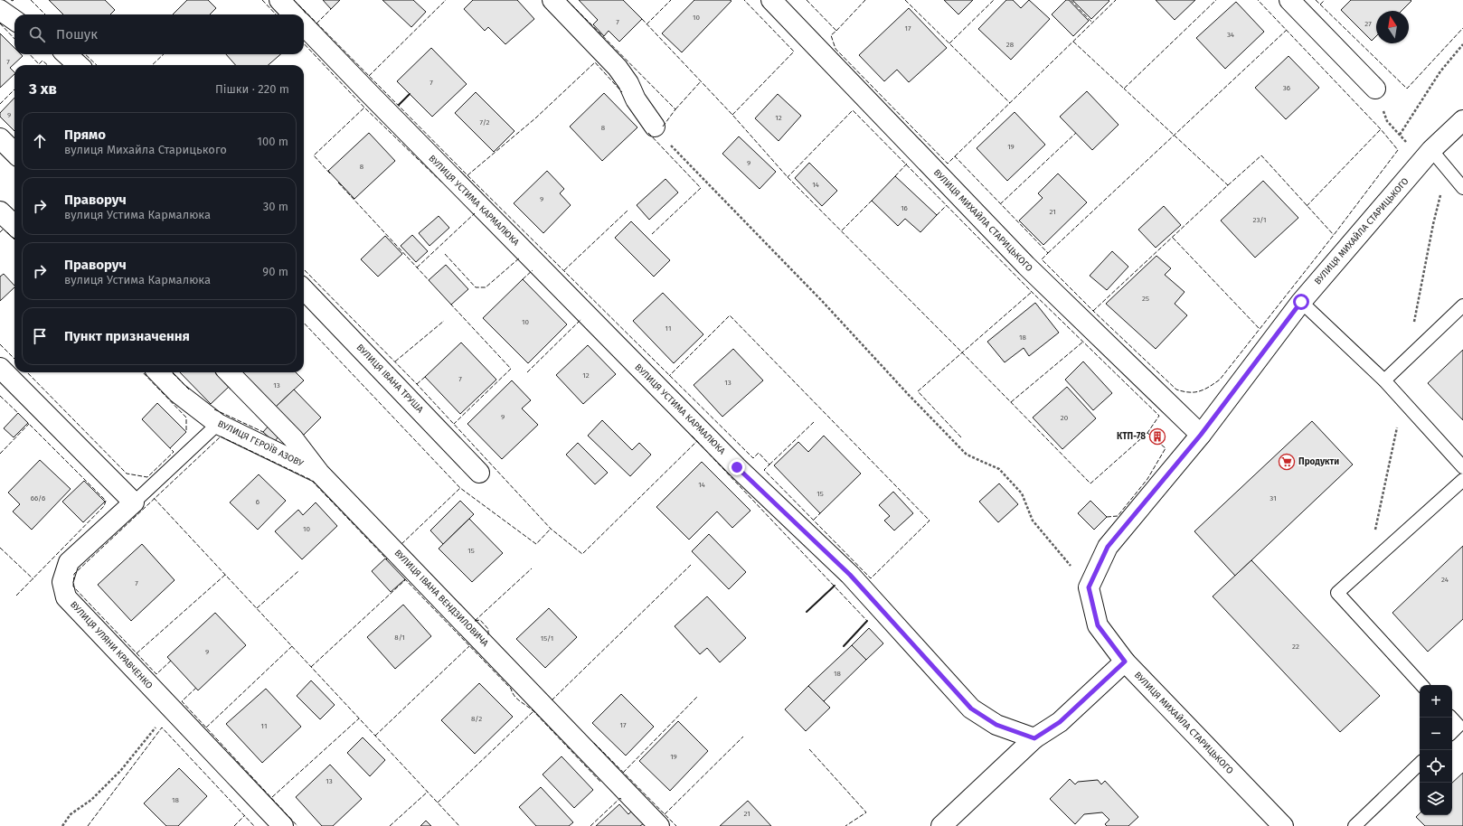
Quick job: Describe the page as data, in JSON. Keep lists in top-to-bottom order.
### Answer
{
  "streets": {
    "street": [
      "ВУЛИЦЯ УСТИМА КАРМАЛЮКА",
      "ВУЛИЦЯ МИХАЙЛА СТАРИЦЬКОГО",
      "ВУЛИЦЯ ІВАНА ТРУША",
      "ВУЛИЦЯ ГЕРОЇВ АЗОВУ",
      "ВУЛИЦЯ ІВАНА ВЕНДЗИЛОВИЧА",
      "ВУЛИЦЯ УЛЯНИ КРАВЧЕНКО"
    ]
  },
  "crossings": [
    ["ВУЛИЦЯ ГЕРОЇВ АЗОВУ", "ВУЛИЦЯ ІВАНА ВЕНДЗИЛОВИЧА"]
  ],
  "places": {
    "building": ["КТП-78"],
    "supermarket": ["Продукти"]
  },
  "house_numbers": [
    "10",
    "7",
    "27",
    "17",
    "34",
    "28",
    "7",
    "7",
    "36",
    "9",
    "12",
    "7/2",
    "8",
    "19",
    "9",
    "8",
    "14",
    "9",
    "16",
    "21",
    "23/1",
    "25",
    "10",
    "11",
    "18",
    "12",
    "7",
    "13",
    "13",
    "9",
    "20",
    "14",
    "15",
    "66/6",
    "31",
    "6",
    "10",
    "15",
    "24",
    "7",
    "8/1",
    "15/1",
    "22",
    "9",
    "18",
    "8/2",
    "17",
    "11",
    "19",
    "13",
    "18",
    "21"
  ],
  "north": "top",
  "page": {
    "search": "Пошук",
    "heading": ["3 хв", "Пішки · 220 m"],
    "list": [
      ["Прямо", "вулиця Михайла Старицького", "100 m"],
      ["Праворуч", "вулиця Устима Кармалюка", "30 m"],
      ["Праворуч", "вулиця Устима Кармалюка", "90 m"],
      "Пункт призначення"
    ],
    "map_buttons": ["+", "−"]
  }
}
